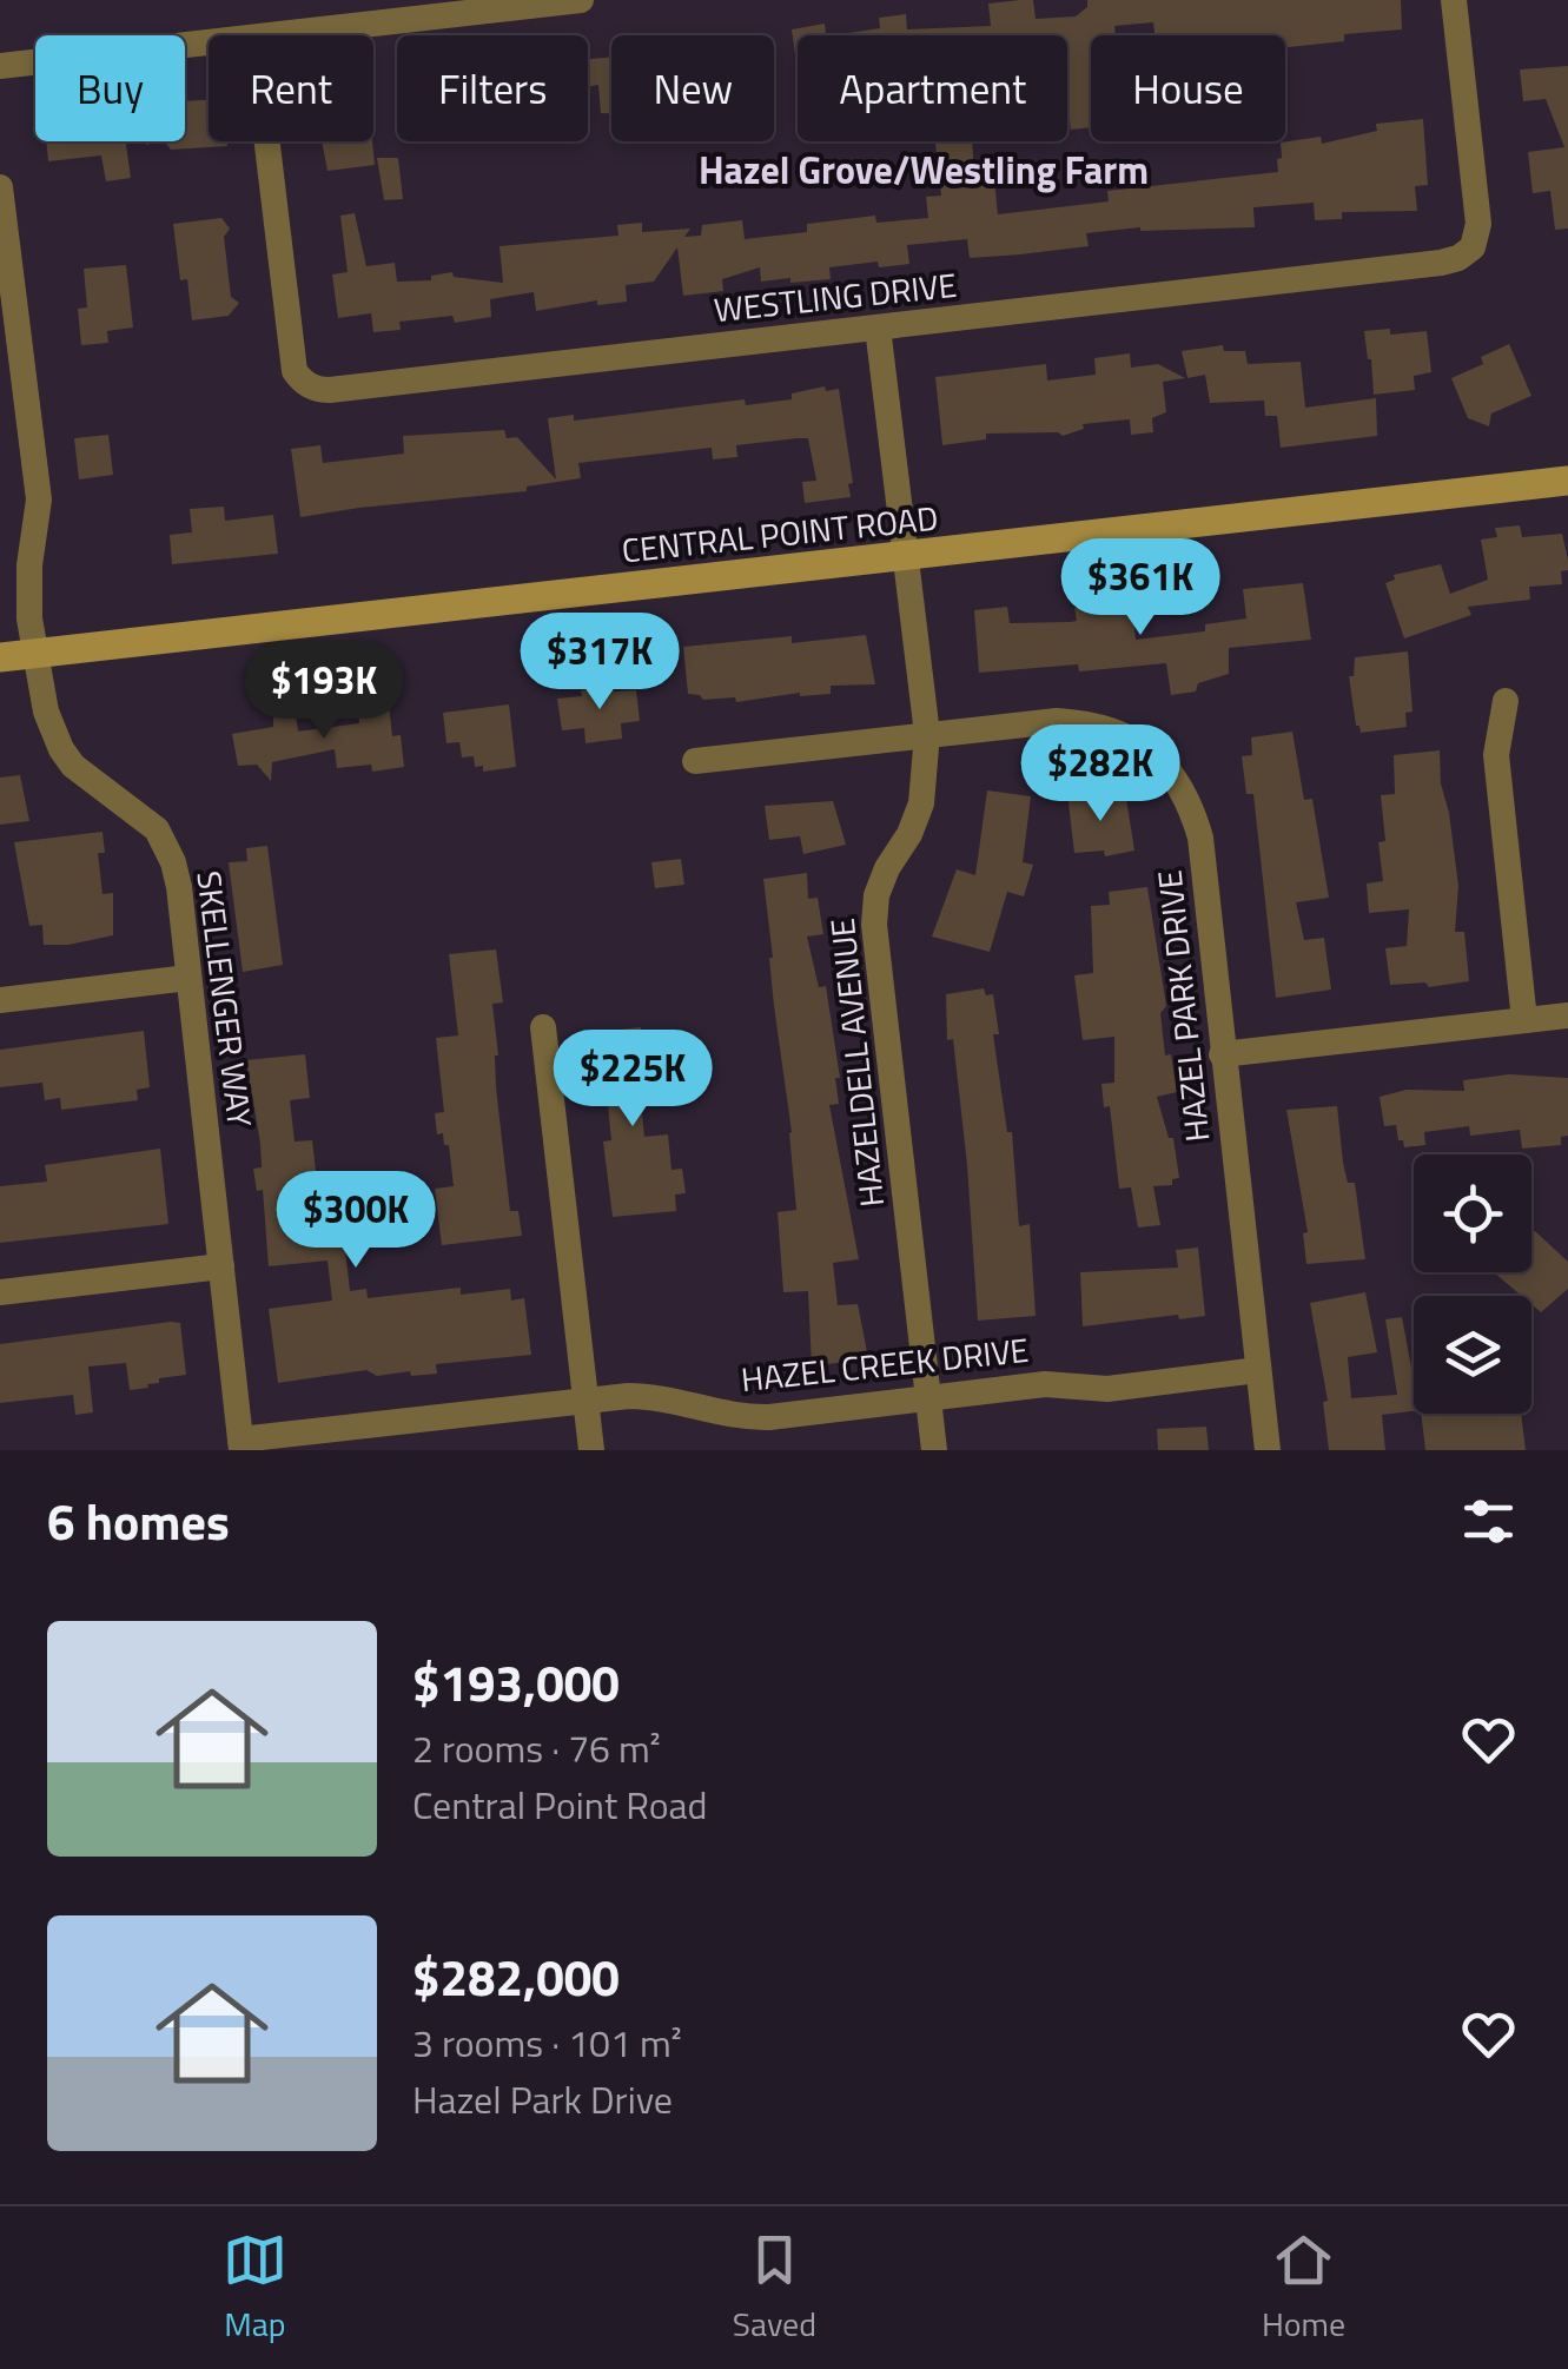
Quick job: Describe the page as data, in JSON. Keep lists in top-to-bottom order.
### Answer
{
  "streets": {
    "street": [
      "WESTLING DRIVE",
      "CENTRAL POINT ROAD",
      "SKELLENGER WAY",
      "HAZEL PARK DRIVE",
      "HAZELDELL AVENUE",
      "HAZEL CREEK DRIVE"
    ]
  },
  "crossings": [
    ["WESTLING DRIVE", "HAZELDELL AVENUE"],
    ["CENTRAL POINT ROAD", "SKELLENGER WAY"],
    ["CENTRAL POINT ROAD", "HAZELDELL AVENUE"],
    ["SKELLENGER WAY", "HAZEL CREEK DRIVE"],
    ["HAZEL PARK DRIVE", "HAZELDELL AVENUE"],
    ["HAZEL PARK DRIVE", "HAZEL CREEK DRIVE"],
    ["HAZELDELL AVENUE", "HAZEL CREEK DRIVE"]
  ],
  "districts": ["Hazel Grove/Westling Farm"],
  "page": {
    "chip": [
      "Buy",
      "Rent",
      "Filters",
      "New",
      "Apartment",
      "House"
    ],
    "price": [
      "$361K",
      "$317K",
      "$193K",
      "$282K",
      "$225K",
      "$300K"
    ],
    "heading": "6 homes",
    "list": [
      {
        "name": "$193,000",
        "note": "2 rooms · 76 m² · Central Point Road"
      },
      {
        "name": "$282,000",
        "note": "3 rooms · 101 m² · Hazel Park Drive"
      }
    ],
    "tabs": ["Map", "Saved", "Home"]
  }
}
